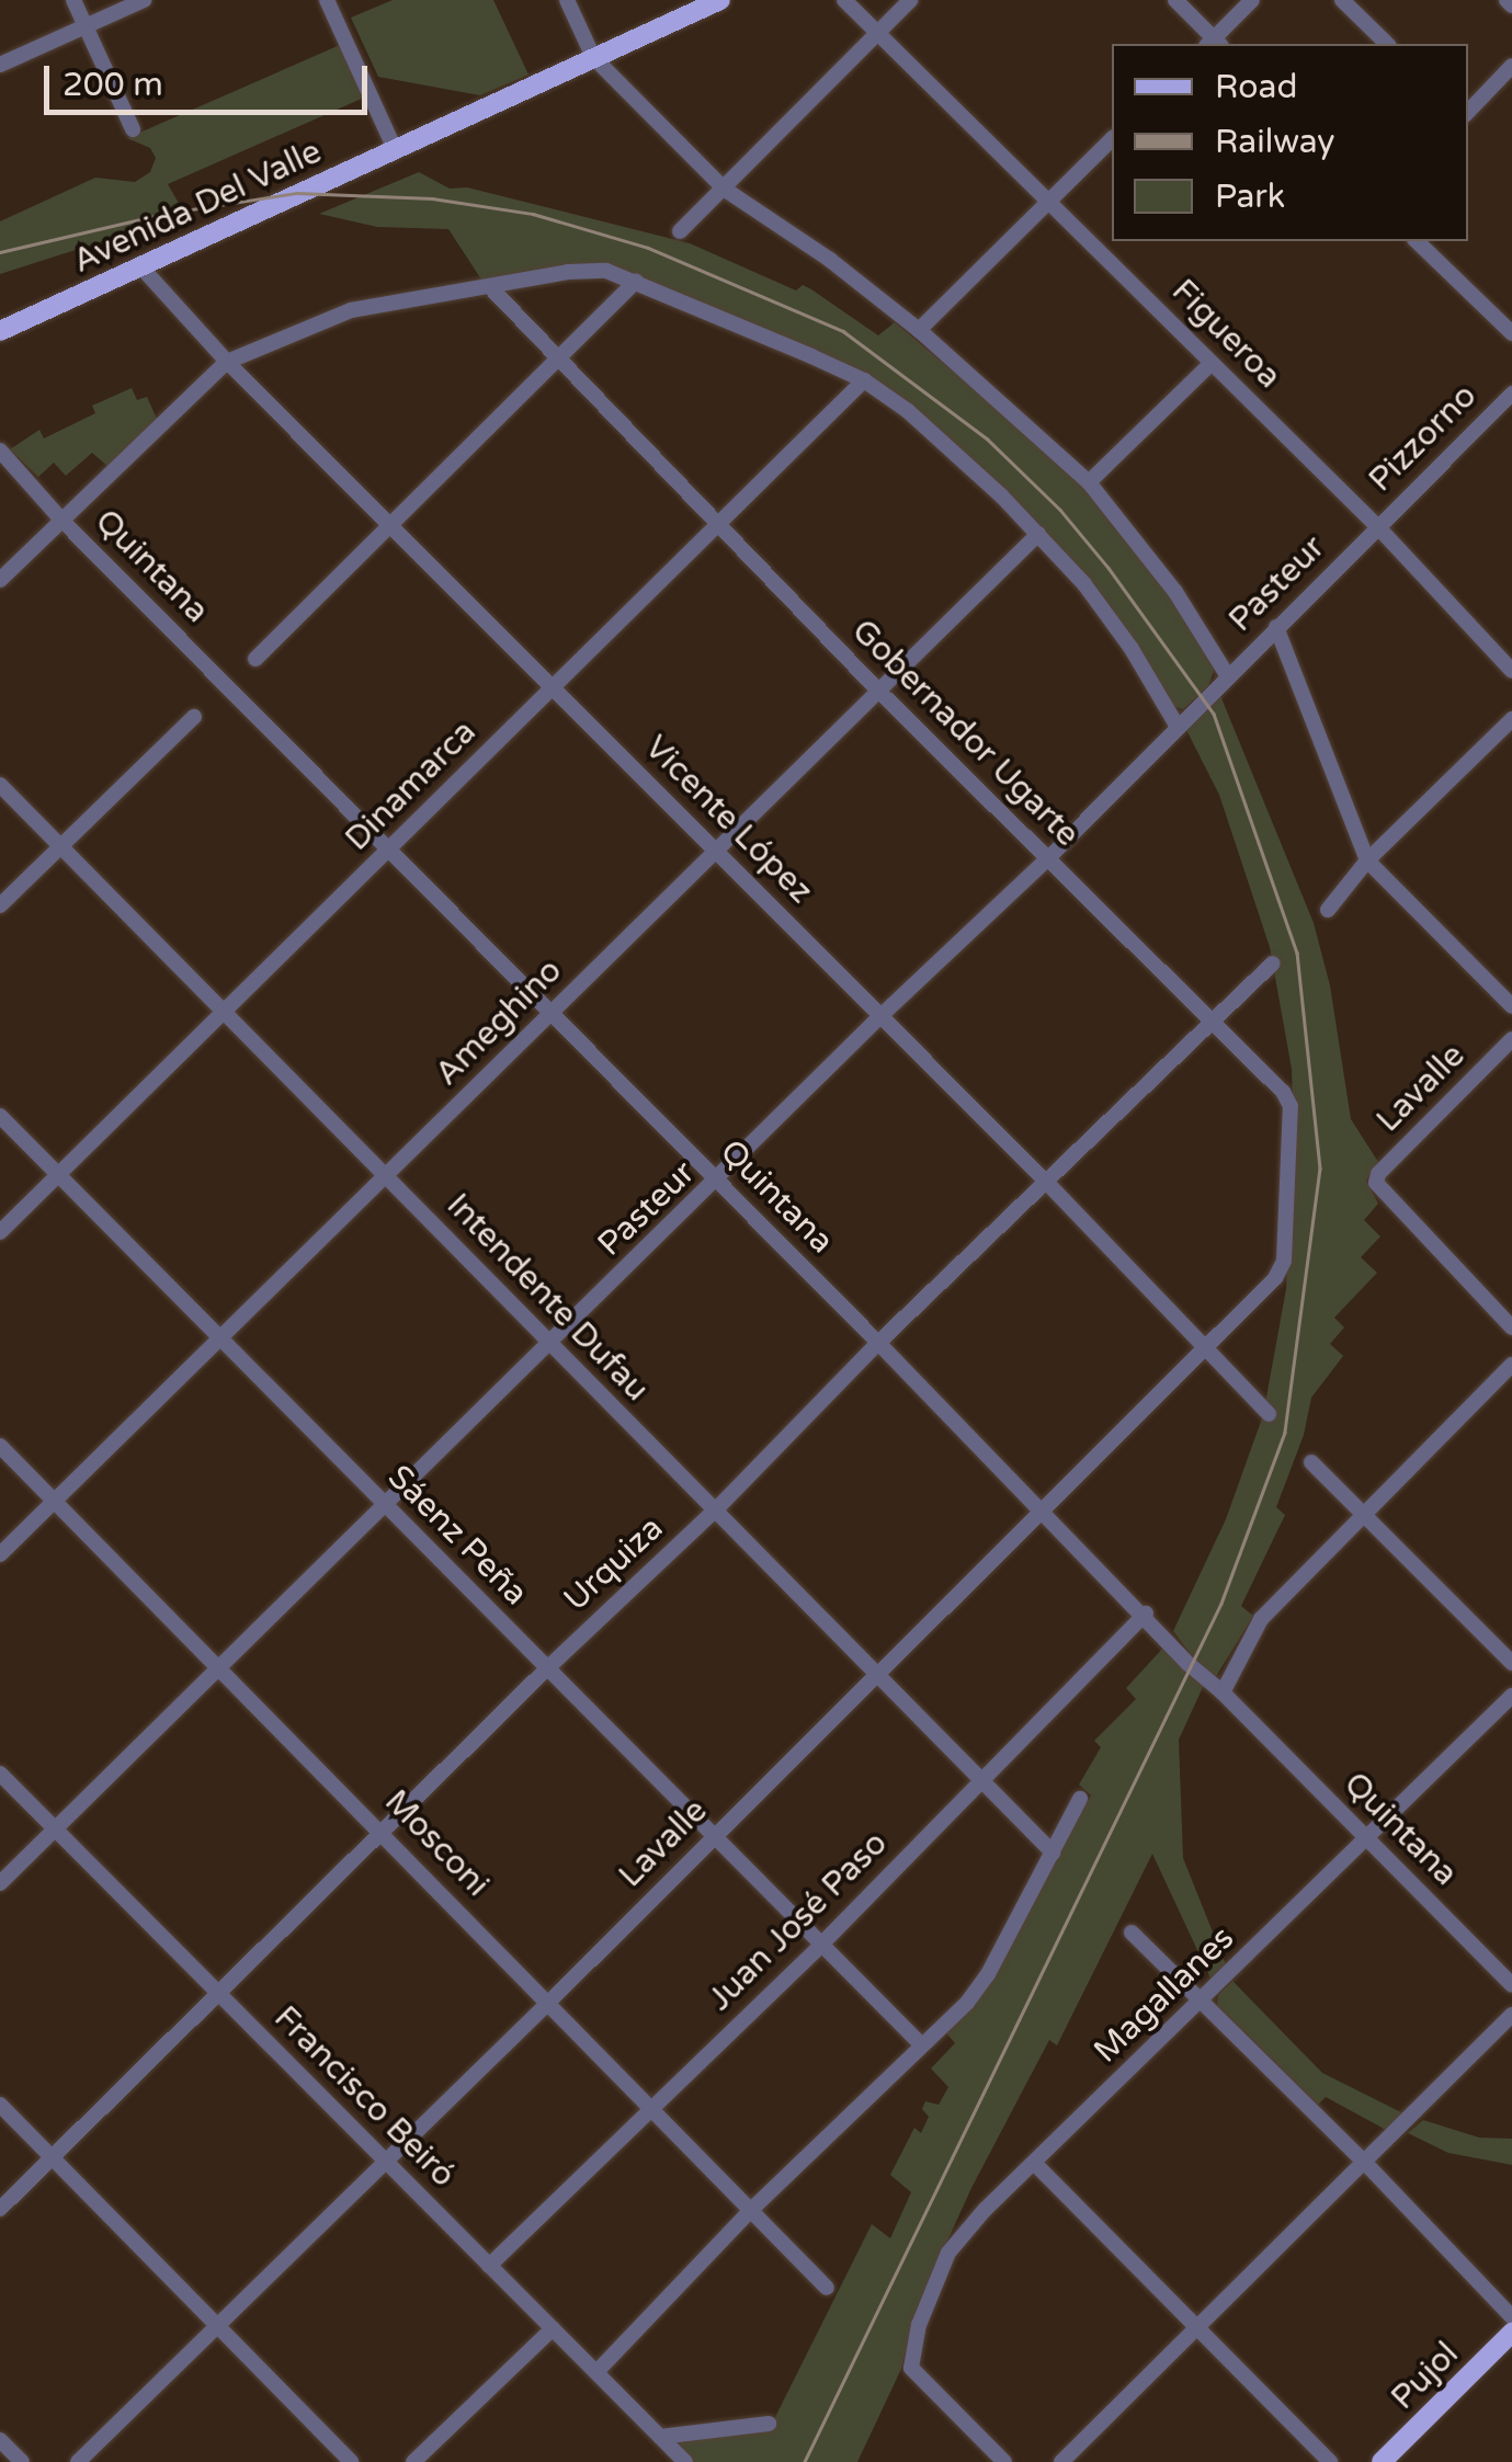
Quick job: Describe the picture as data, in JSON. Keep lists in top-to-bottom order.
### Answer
{
  "streets": {
    "main road": ["Avenida Del Valle", "Pujol"],
    "street": [
      "Figueroa",
      "Pizzorno",
      "Quintana",
      "Pasteur",
      "Gobernador Ugarte",
      "Dinamarca",
      "Vicente López",
      "Ameghino",
      "Lavalle",
      "Intendente Dufau",
      "Sáenz Peña",
      "Urquiza",
      "Mosconi",
      "Juan José Paso",
      "Magallanes",
      "Francisco Beiró"
    ]
  },
  "crossings": [
    ["Avenida Del Valle", "Vicente López"],
    ["Figueroa", "Pizzorno"],
    ["Figueroa", "Pasteur"],
    ["Pizzorno", "Pasteur"],
    ["Quintana", "Pasteur"],
    ["Quintana", "Dinamarca"],
    ["Quintana", "Ameghino"],
    ["Quintana", "Lavalle"],
    ["Quintana", "Urquiza"],
    ["Quintana", "Juan José Paso"],
    ["Quintana", "Magallanes"],
    ["Pasteur", "Gobernador Ugarte"],
    ["Pasteur", "Vicente López"],
    ["Pasteur", "Intendente Dufau"],
    ["Pasteur", "Sáenz Peña"],
    ["Pasteur", "Mosconi"],
    ["Pasteur", "Francisco Beiró"],
    ["Gobernador Ugarte", "Dinamarca"],
    ["Gobernador Ugarte", "Ameghino"],
    ["Gobernador Ugarte", "Lavalle"],
    ["Gobernador Ugarte", "Urquiza"],
    ["Dinamarca", "Vicente López"],
    ["Dinamarca", "Intendente Dufau"],
    ["Dinamarca", "Sáenz Peña"],
    ["Vicente López", "Ameghino"],
    ["Vicente López", "Lavalle"],
    ["Vicente López", "Urquiza"],
    ["Ameghino", "Intendente Dufau"],
    ["Ameghino", "Sáenz Peña"],
    ["Ameghino", "Mosconi"],
    ["Lavalle", "Intendente Dufau"],
    ["Lavalle", "Sáenz Peña"],
    ["Lavalle", "Mosconi"],
    ["Lavalle", "Francisco Beiró"],
    ["Intendente Dufau", "Urquiza"],
    ["Intendente Dufau", "Juan José Paso"],
    ["Sáenz Peña", "Urquiza"],
    ["Sáenz Peña", "Juan José Paso"],
    ["Urquiza", "Mosconi"],
    ["Urquiza", "Francisco Beiró"],
    ["Mosconi", "Juan José Paso"],
    ["Juan José Paso", "Francisco Beiró"]
  ],
  "legend": ["Road", "Railway", "Park"],
  "scale_bar": "200 m"
}
